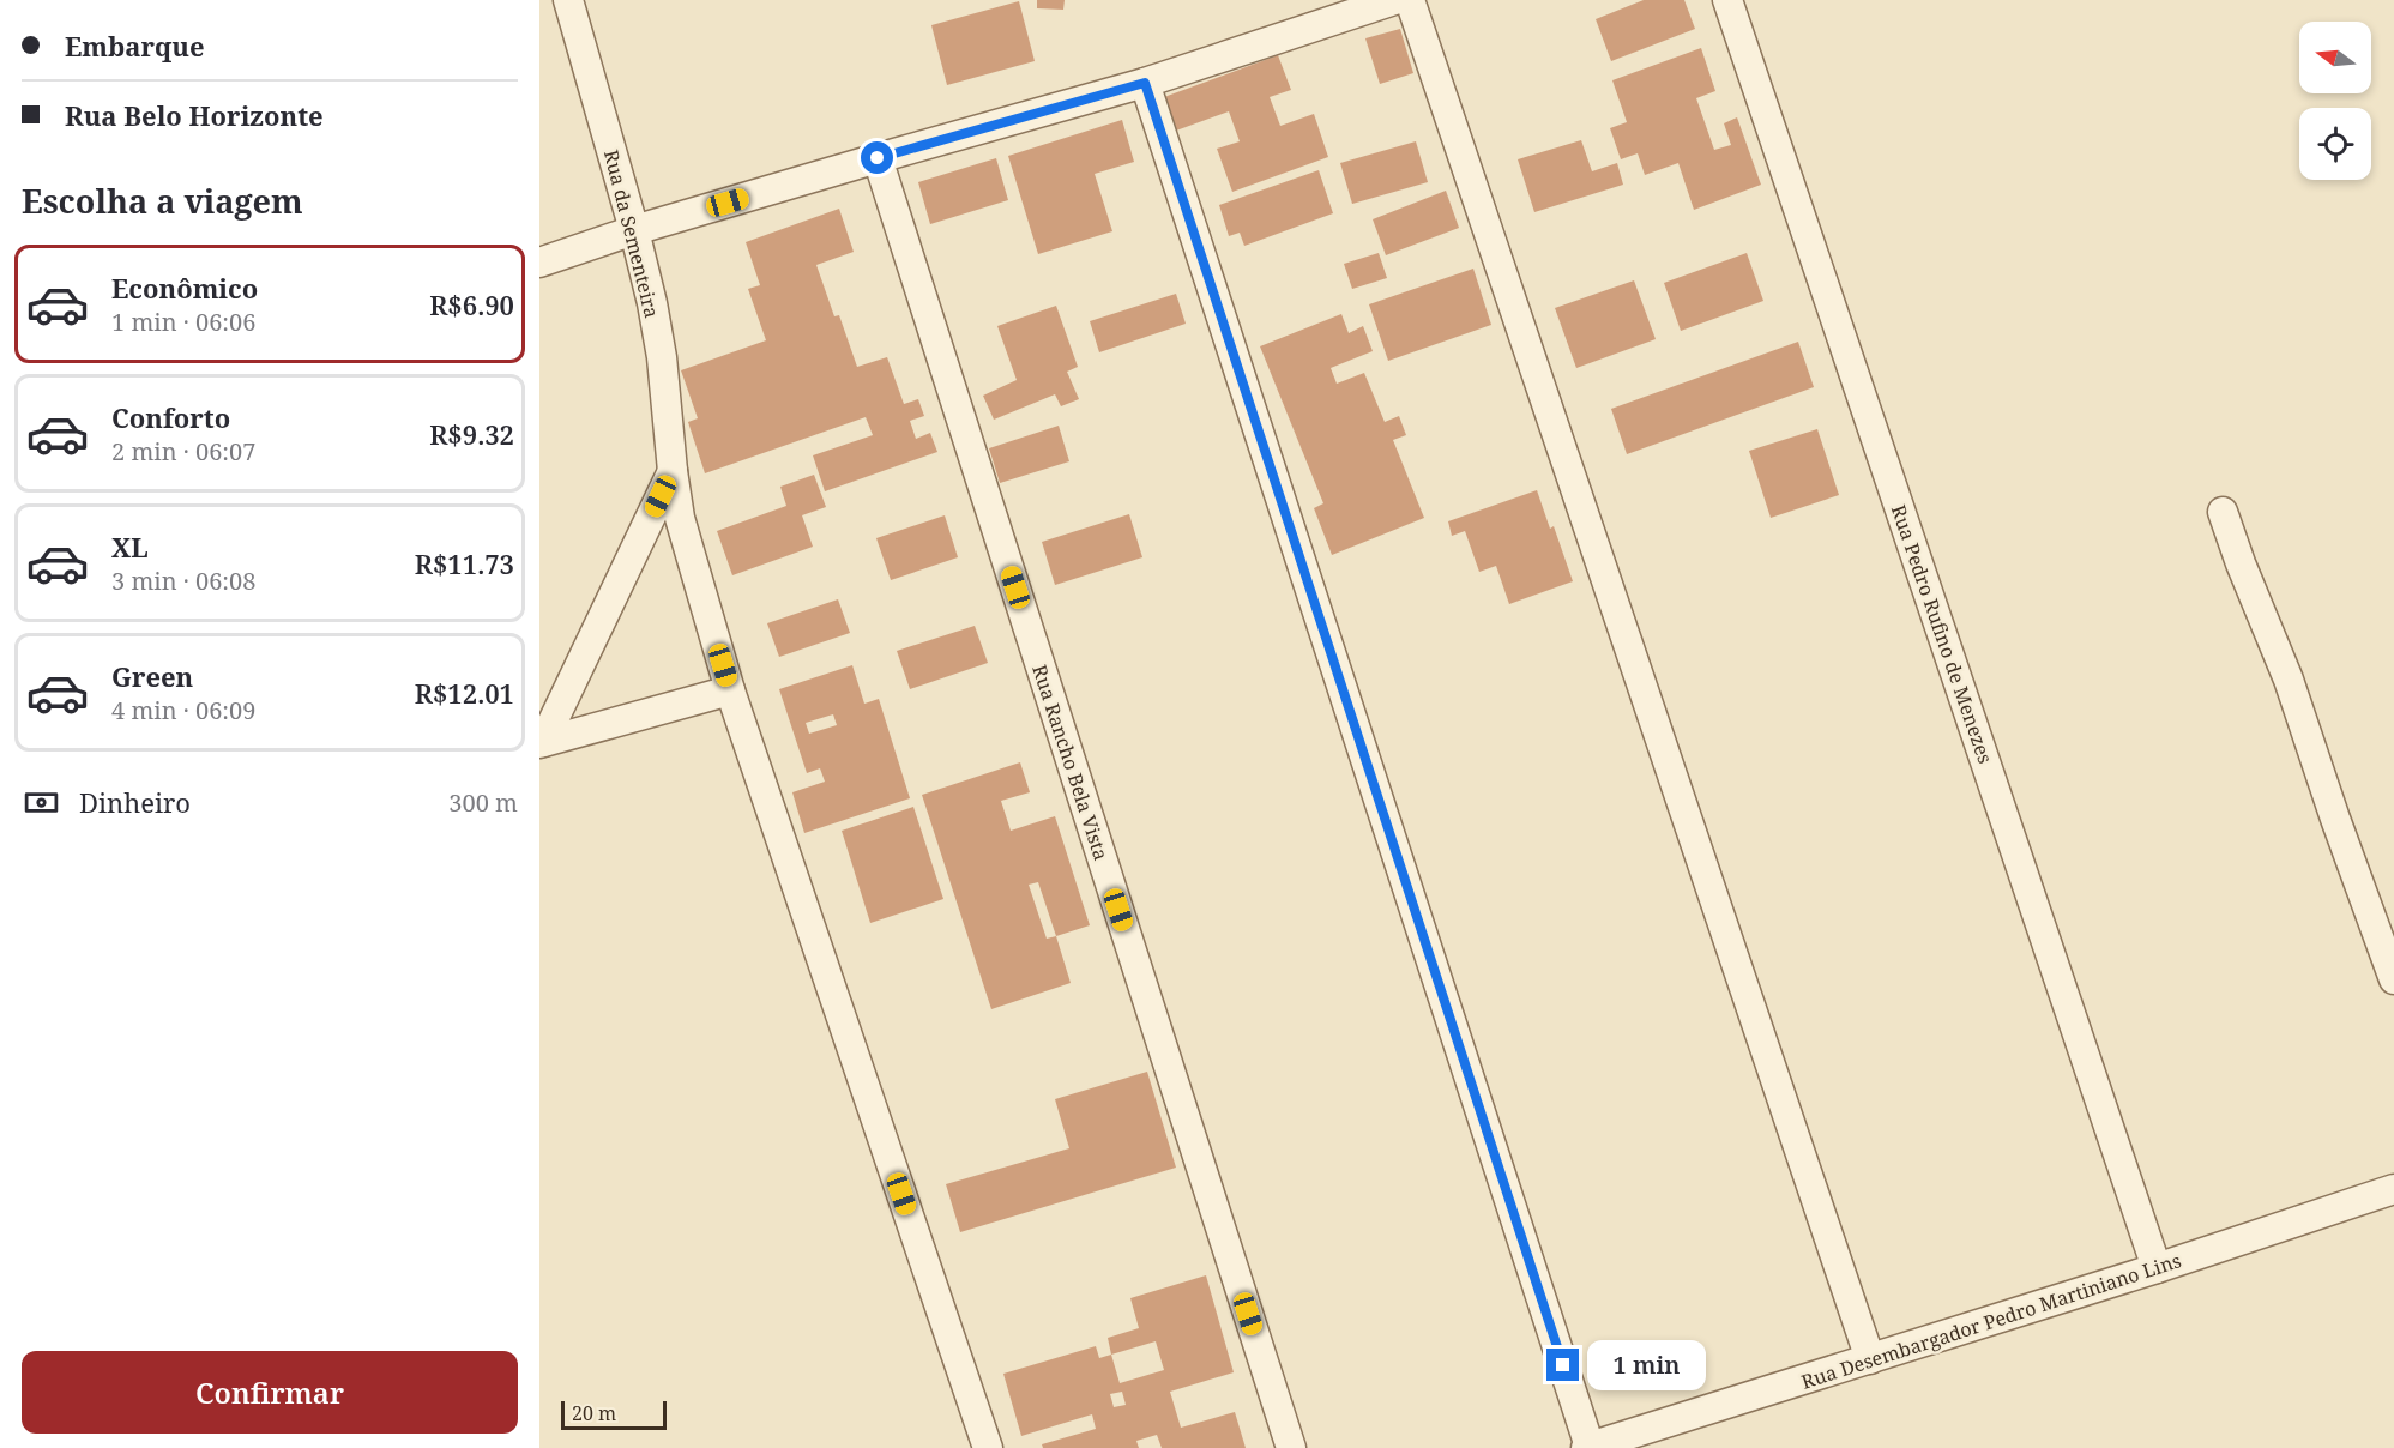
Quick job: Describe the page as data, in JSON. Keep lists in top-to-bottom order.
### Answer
{
  "streets": {
    "street": [
      "Rua da Sementeira",
      "Rua Pedro Rufino de Menezes",
      "Rua Rancho Bela Vista",
      "Rua Desembargador Pedro Martiniano Lins"
    ]
  },
  "crossings": [
    ["Rua Pedro Rufino de Menezes", "Rua Desembargador Pedro Martiniano Lins"]
  ],
  "scale_bar": "20 m",
  "north": "left",
  "page": {
    "banner": ["Embarque", "Rua Belo Horizonte"],
    "heading": "Escolha a viagem",
    "list": [
      {
        "name": "Econômico",
        "note": "1 min · 06:06",
        "value": "R$6.90"
      },
      {
        "name": "Conforto",
        "note": "2 min · 06:07",
        "value": "R$9.32"
      },
      {
        "name": "XL",
        "note": "3 min · 06:08",
        "value": "R$11.73"
      },
      {
        "name": "Green",
        "note": "4 min · 06:09",
        "value": "R$12.01"
      }
    ],
    "pay": ["Dinheiro", "300 m"],
    "buttons": "Confirmar",
    "bubble": "1 min",
    "scale": "20 m"
  }
}
